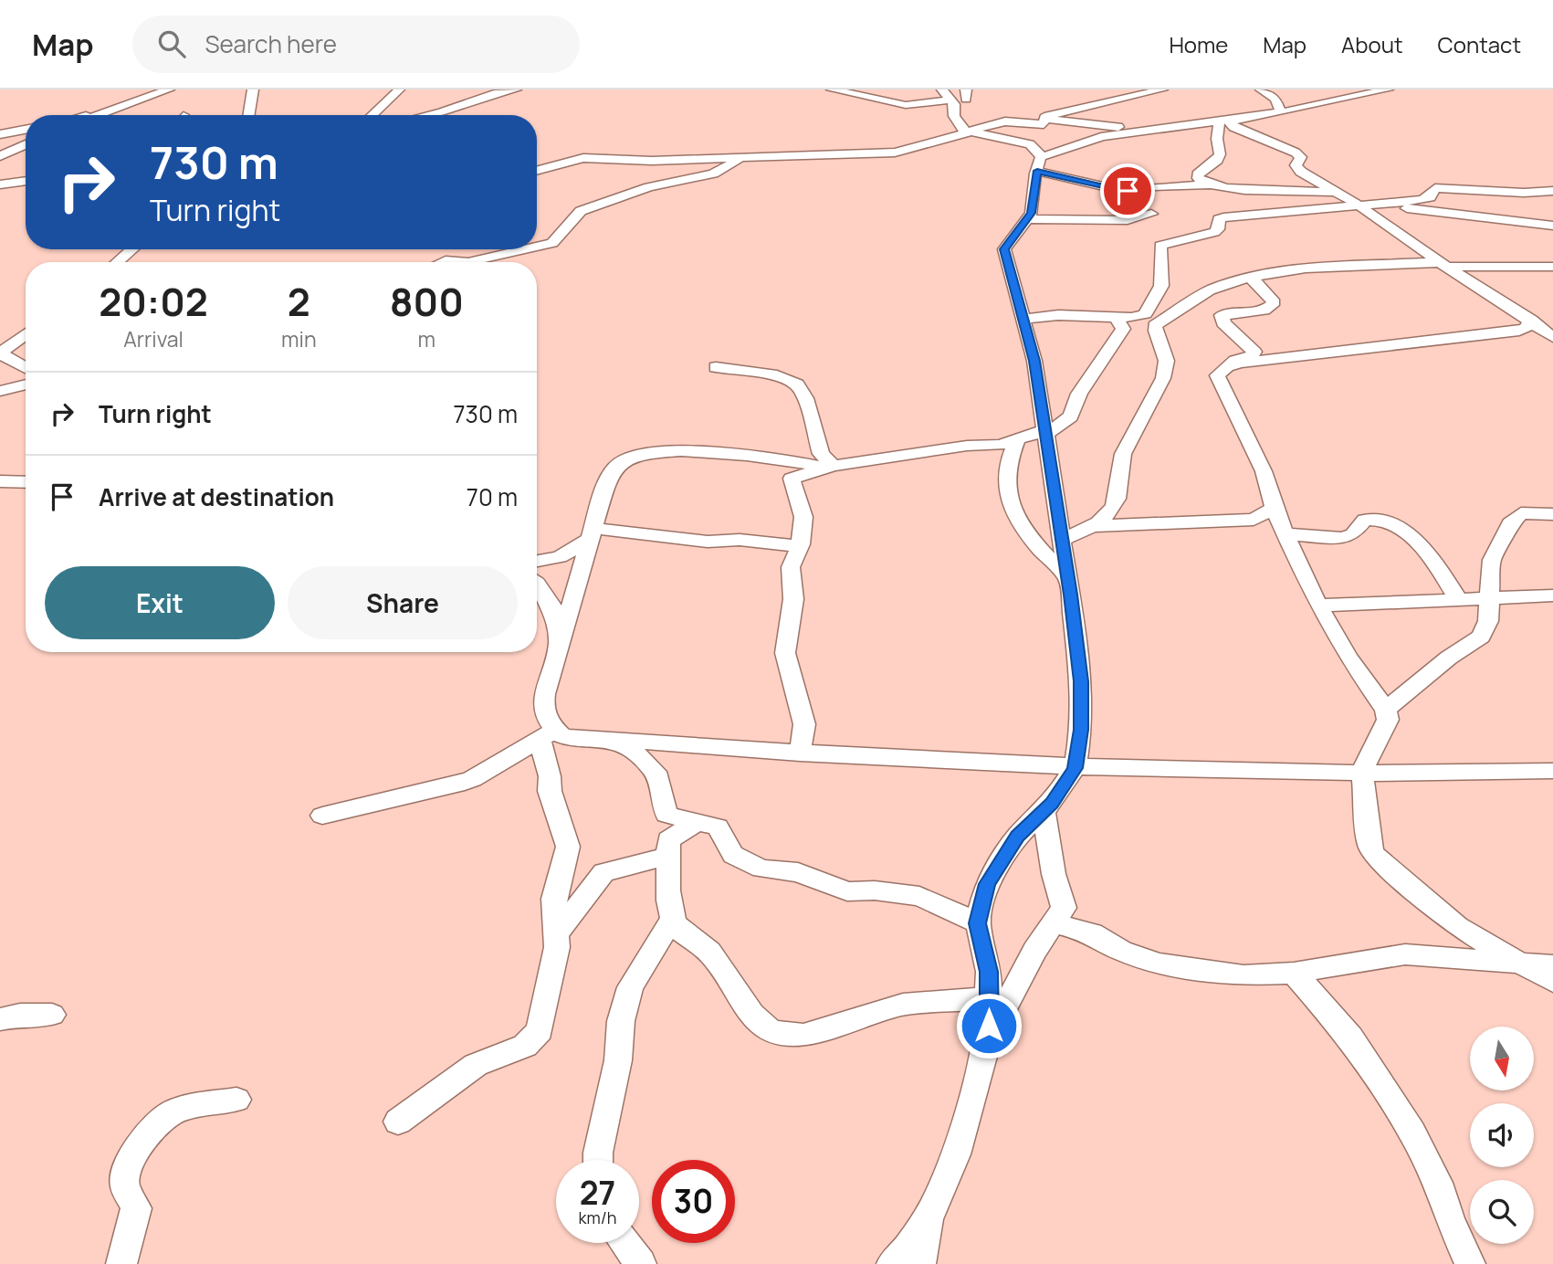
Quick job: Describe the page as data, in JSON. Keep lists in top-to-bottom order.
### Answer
{
  "north": "bottom",
  "page": {
    "header": "Map",
    "search": "Search here",
    "nav": [
      "Home",
      "Map",
      "About",
      "Contact"
    ],
    "turn": ["730 m", "Turn right"],
    "eta": [
      "20:02",
      "Arrival",
      "2",
      "min",
      "800",
      "m"
    ],
    "list": [
      {
        "name": "Turn right",
        "value": "730 m"
      },
      {
        "name": "Arrive at destination",
        "value": "70 m"
      }
    ],
    "buttons": ["Exit", "Share"],
    "speed": "27 km/h",
    "limit": "30"
  }
}
